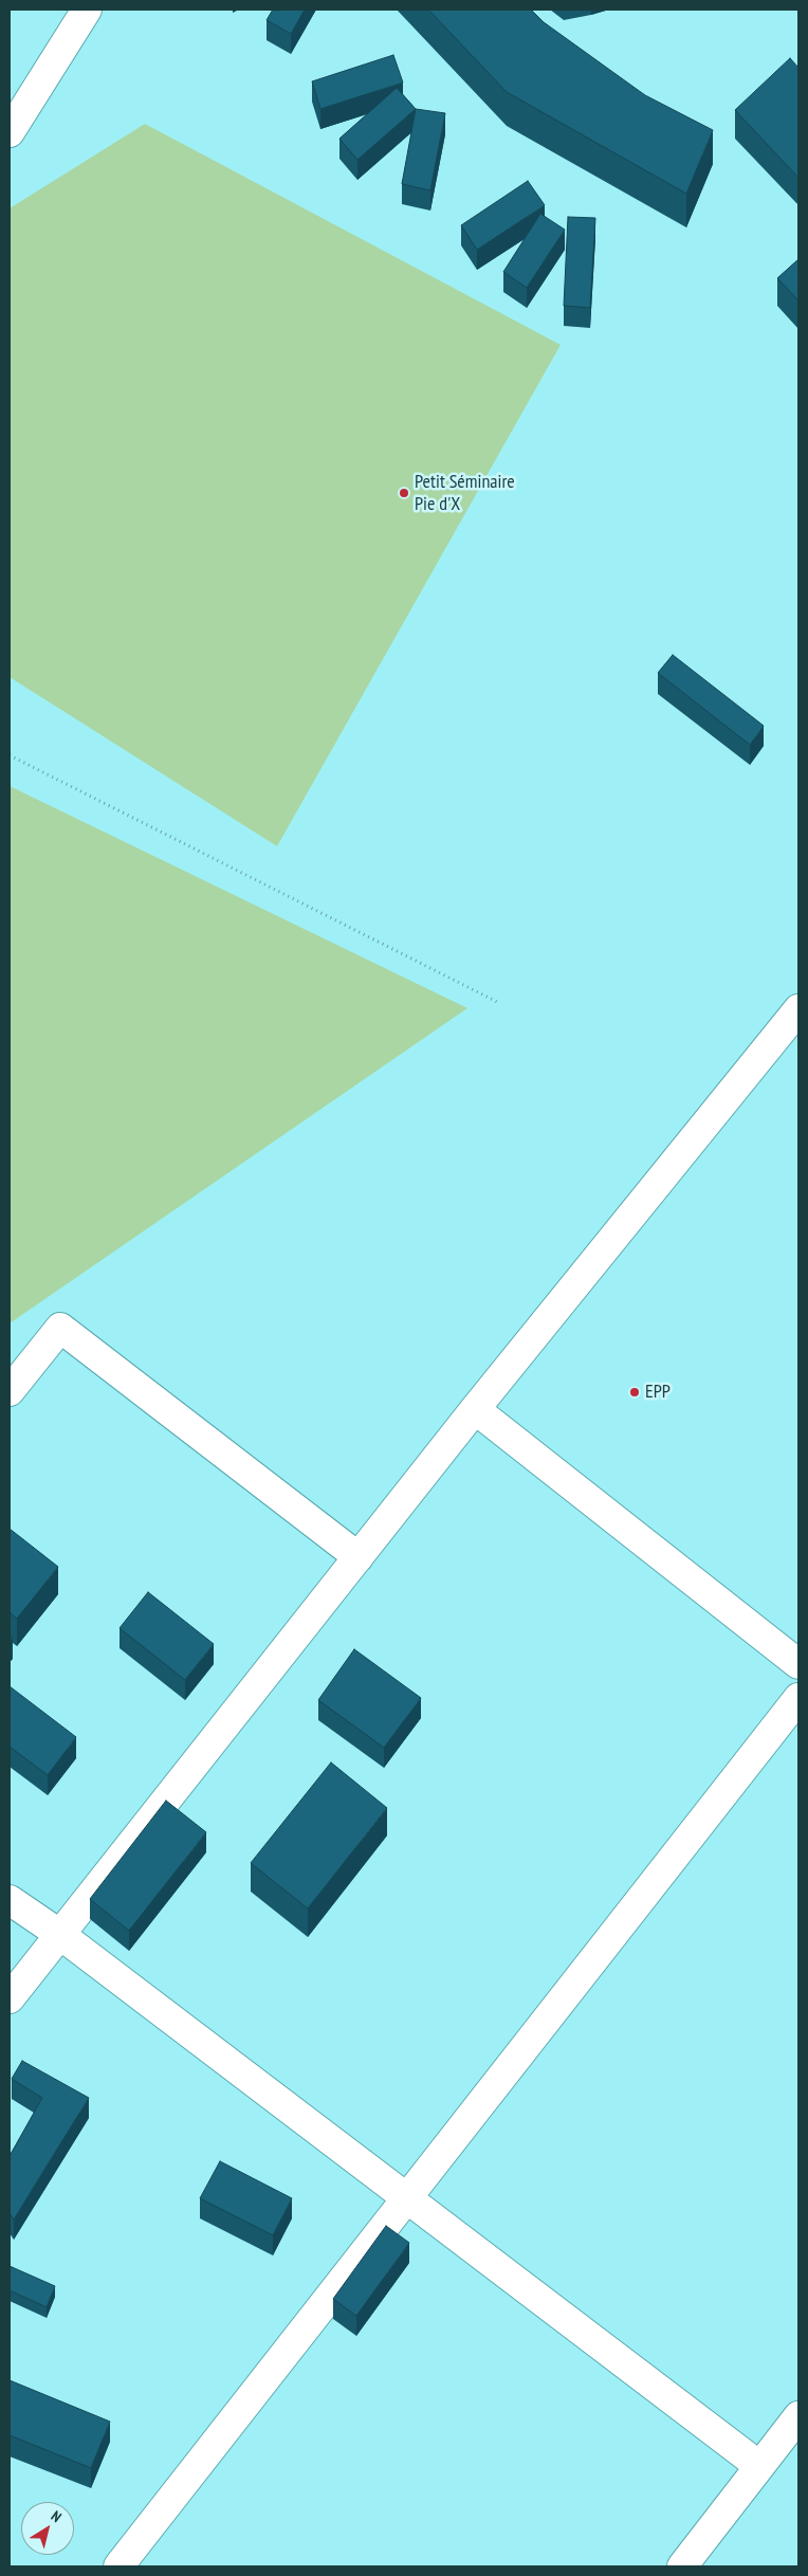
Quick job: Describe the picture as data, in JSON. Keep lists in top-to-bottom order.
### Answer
{
  "places": ["Petit Séminaire Pie d'X", "EPP"],
  "north": "top right"
}
